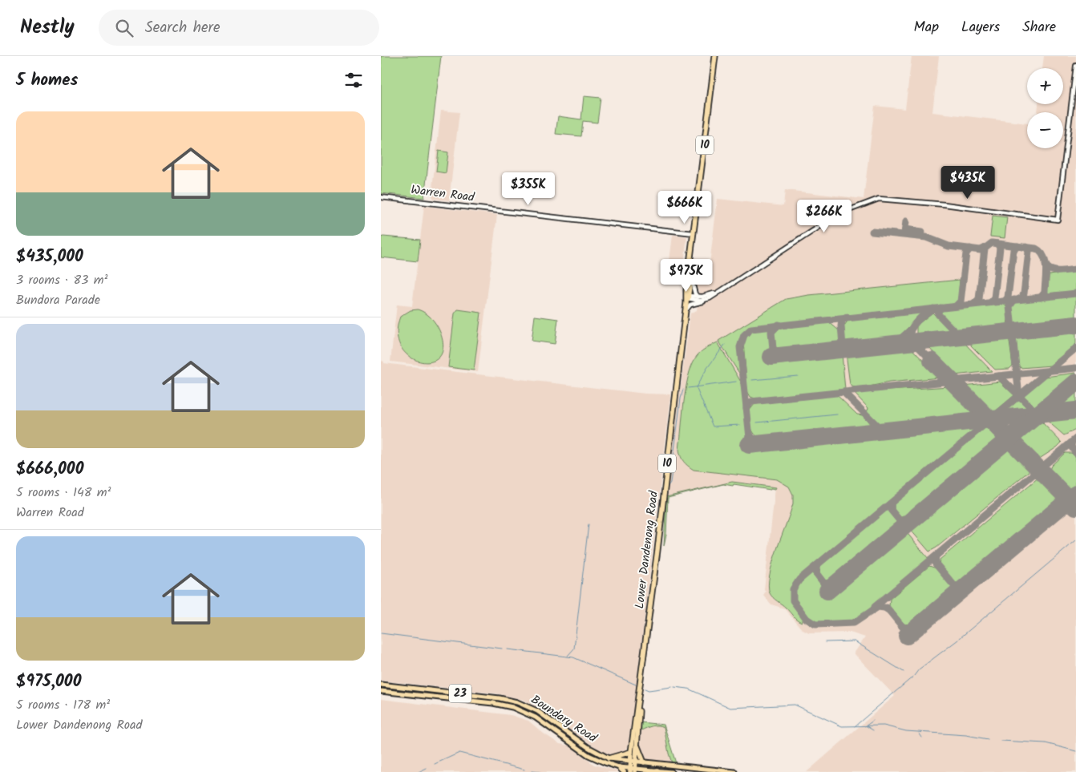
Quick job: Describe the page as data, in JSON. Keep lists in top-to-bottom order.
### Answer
{
  "streets": {
    "highway": ["10", "Lower Dandenong Road"],
    "main road": ["Warren Road", "23", "Boundary Road"]
  },
  "crossings": [
    ["Warren Road", "Lower Dandenong Road"],
    ["Lower Dandenong Road", "Boundary Road"]
  ],
  "page": {
    "header": "Nestly",
    "search": "Search here",
    "nav": ["Map", "Layers", "Share"],
    "heading": "5 homes",
    "map_buttons": ["+", "−"],
    "list": [
      {
        "name": "$435,000",
        "note": "3 rooms · 83 m² · Bundora Parade"
      },
      {
        "name": "$666,000",
        "note": "5 rooms · 148 m² · Warren Road"
      },
      {
        "name": "$975,000",
        "note": "5 rooms · 178 m² · Lower Dandenong Road"
      }
    ],
    "price": [
      "$435K",
      "$355K",
      "$666K",
      "$266K",
      "$975K"
    ]
  }
}
